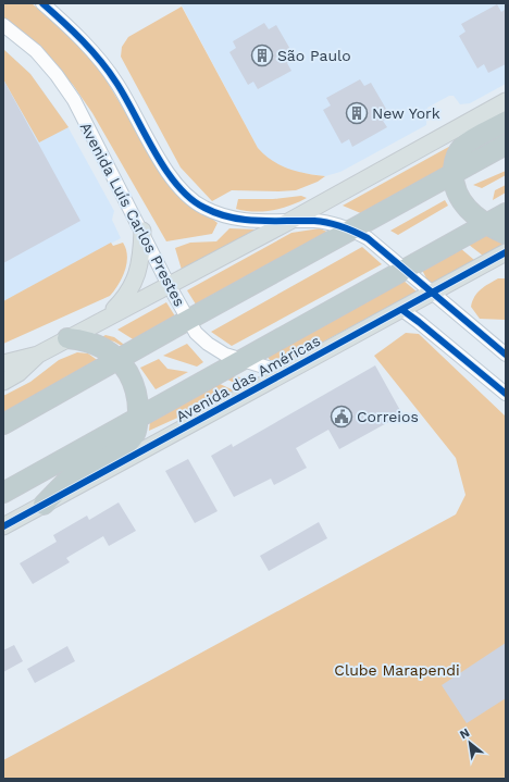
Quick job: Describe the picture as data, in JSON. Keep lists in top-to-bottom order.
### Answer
{
  "streets": {
    "highway": ["Avenida das Américas"],
    "street": ["Avenida Luís Carlos Prestes"]
  },
  "crossings": [
    ["Avenida Luís Carlos Prestes", "Avenida das Américas"]
  ],
  "parks": ["Clube Marapendi"],
  "places": {
    "building": ["São Paulo", "New York"],
    "public building": ["Correios"]
  },
  "north": "top left"
}
